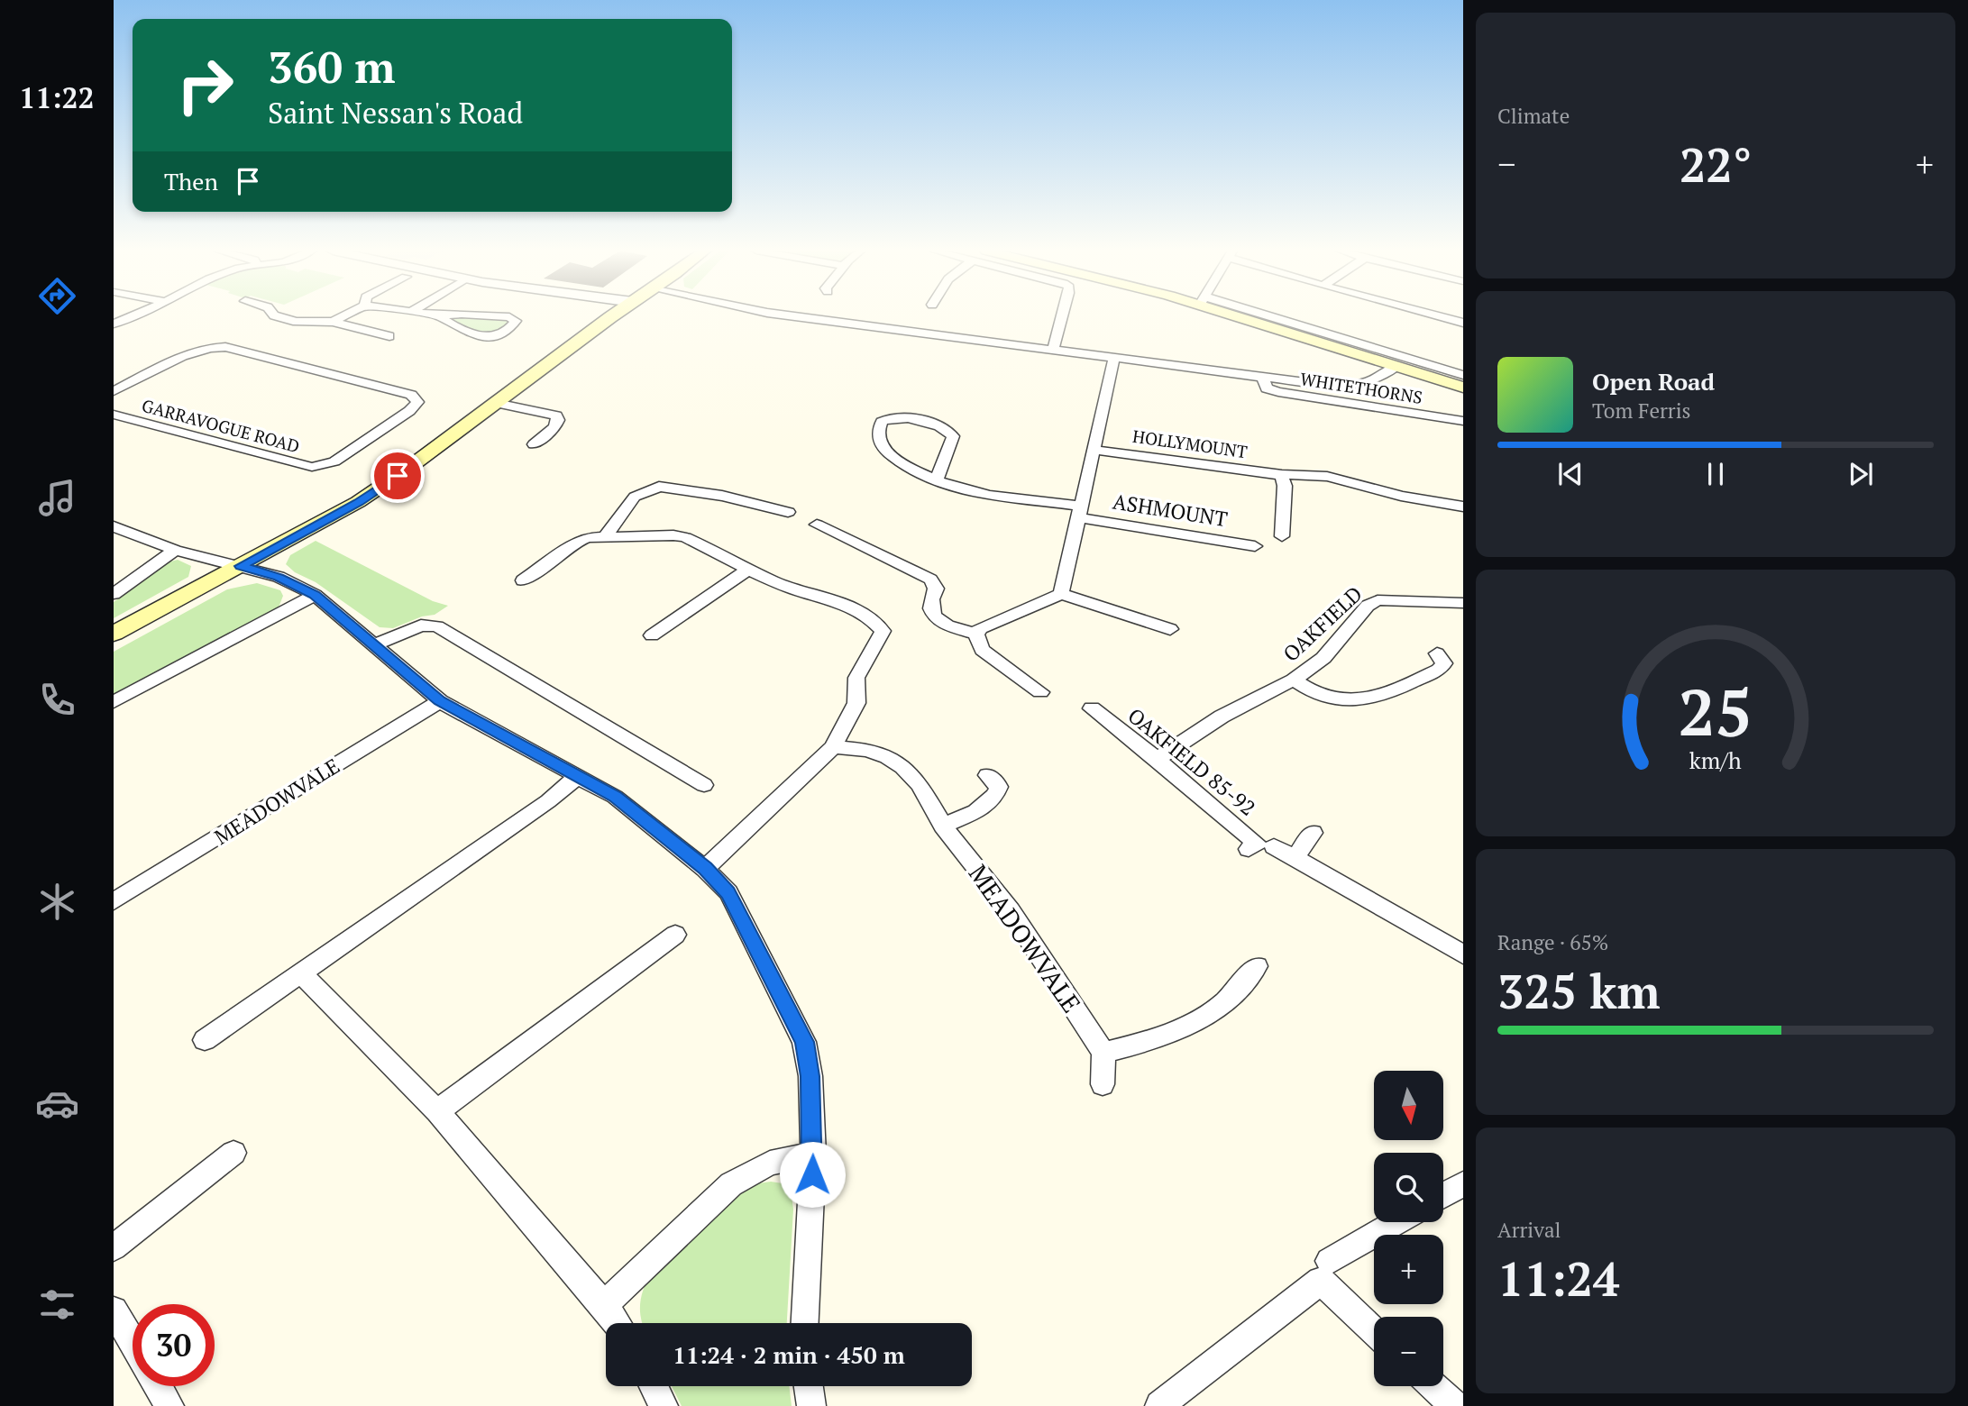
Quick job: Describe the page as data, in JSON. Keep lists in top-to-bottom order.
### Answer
{
  "streets": {
    "street": [
      "WHITETHORNS",
      "GARRAVOGUE ROAD",
      "HOLLYMOUNT",
      "ASHMOUNT",
      "OAKFIELD",
      "OAKFIELD 85-92",
      "MEADOWVALE"
    ]
  },
  "crossings": [
    ["HOLLYMOUNT", "ASHMOUNT"],
    ["OAKFIELD", "OAKFIELD 85-92"]
  ],
  "north": "bottom",
  "page": {
    "tabs": "11:22",
    "tile": [
      "Climate",
      ["Range · 65%", "325 km"],
      ["Arrival", "11:24"]
    ],
    "turn": ["360 m", "Saint Nessan's Road"],
    "heat": ["−", "22°", "+"],
    "then": "Then",
    "song": ["Open Road", "Tom Ferris"],
    "map_buttons": ["+", "−"],
    "limit": "30",
    "trip": "11:24 · 2 min · 450 m",
    "gauge": ["25", "km/h"]
  }
}
